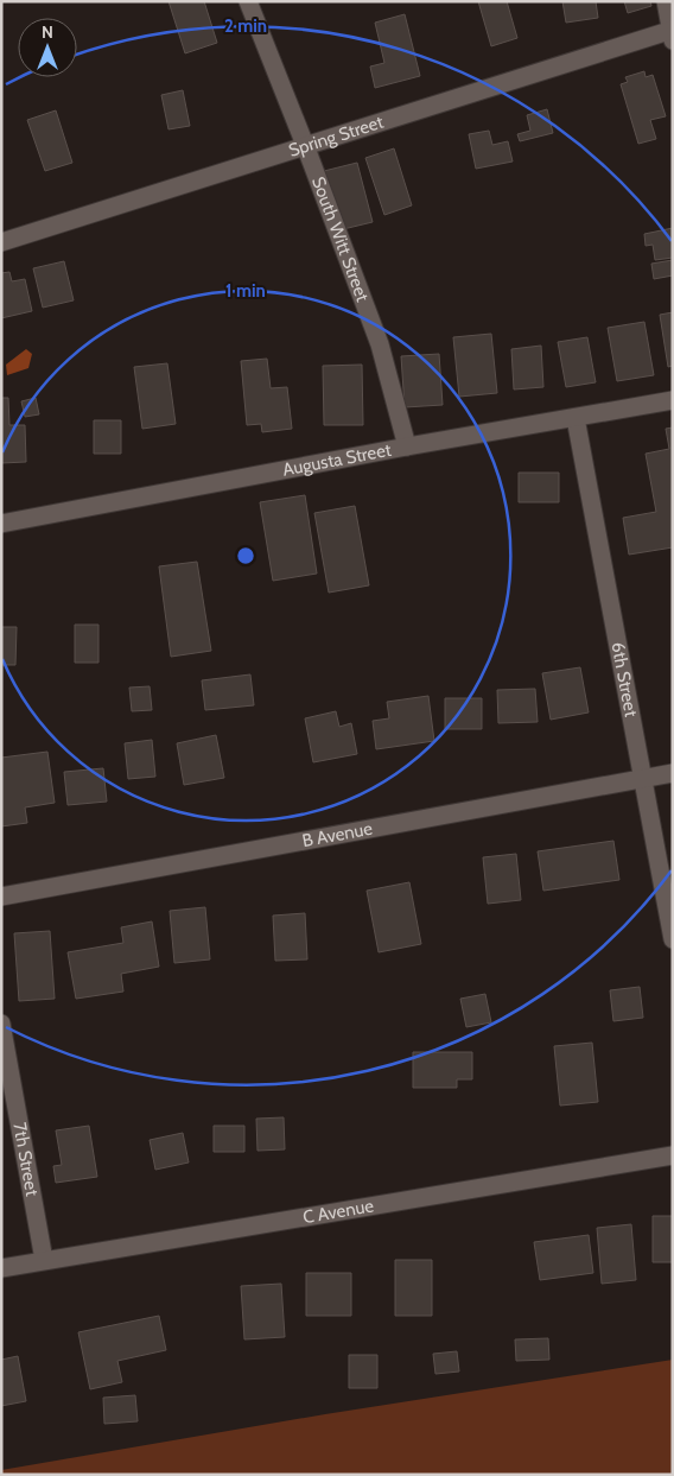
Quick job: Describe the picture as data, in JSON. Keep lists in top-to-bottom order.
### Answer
{
  "streets": {
    "street": [
      "Spring Street",
      "South Witt Street",
      "Augusta Street",
      "6th Street",
      "B Avenue",
      "7th Street",
      "C Avenue"
    ]
  },
  "crossings": [
    ["Spring Street", "South Witt Street"],
    ["South Witt Street", "Augusta Street"],
    ["Augusta Street", "6th Street"],
    ["6th Street", "B Avenue"],
    ["7th Street", "C Avenue"]
  ],
  "north": "top",
  "rings": ["2 min", "1 min"]
}
